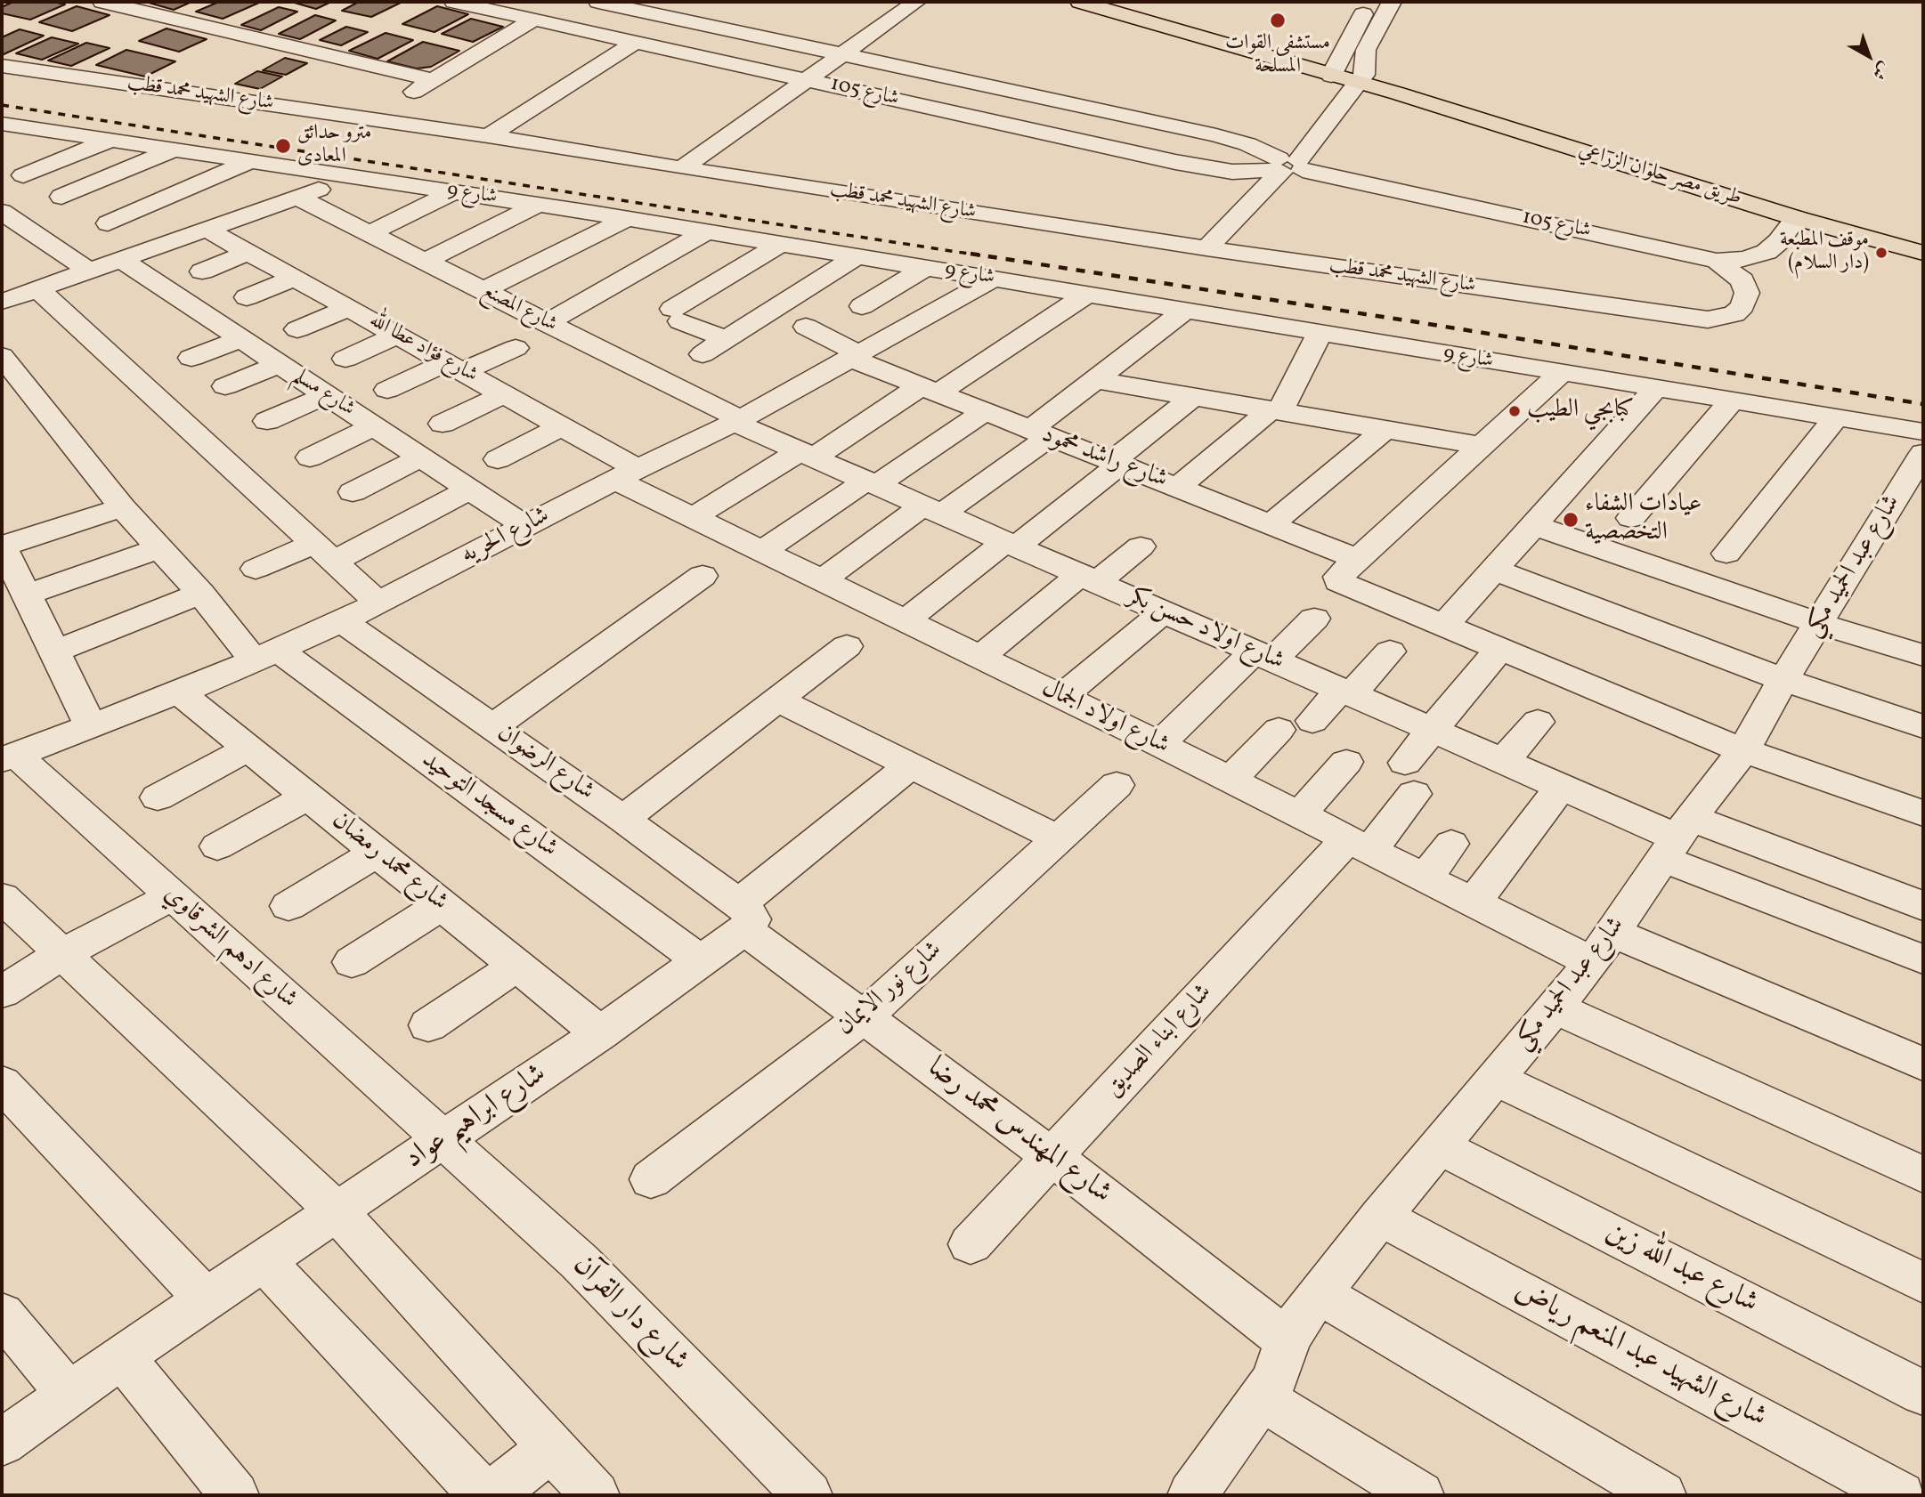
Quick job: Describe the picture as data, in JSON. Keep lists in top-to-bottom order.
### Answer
{
  "streets": {
    "main road": ["طريق مصر حلوان الزراعي"],
    "street": [
      "شارع 105",
      "شارع الشهيد محمد قطب",
      "شارع 9",
      "شارع المصنع",
      "شارع فؤاد عطا الله",
      "شارع مسلم",
      "شارع راشد محمود",
      "شارع الحريه",
      "شارع عبد الحميد مكي",
      "شارع اولاد حسن بكر",
      "شارع اولاد الجمال",
      "شارع الرضوان",
      "شارع مسجد التوحيد",
      "شارع محمد رمضان",
      "شارع ادهم الشرقاوي",
      "شارع نور الايمان",
      "شارع ابناء الصديق",
      "شارع ابراهيم عواد",
      "شارع المهندس محمد رضا",
      "شارع عبد الله زين",
      "شارع دار القرآن",
      "شارع الشهيد عبد المنعم رياض"
    ]
  },
  "crossings": [
    ["شارع 105", "شارع الشهيد محمد قطب"],
    ["شارع 105", "طريق مصر حلوان الزراعي"],
    ["شارع 9", "شارع الحريه"],
    ["شارع المصنع", "شارع الحريه"],
    ["شارع المصنع", "شارع اولاد حسن بكر"],
    ["شارع فؤاد عطا الله", "شارع الحريه"],
    ["شارع فؤاد عطا الله", "شارع اولاد الجمال"],
    ["شارع مسلم", "شارع الحريه"],
    ["شارع راشد محمود", "شارع الحريه"],
    ["شارع راشد محمود", "شارع عبد الحميد مكي"],
    ["شارع راشد محمود", "شارع ابناء الصديق"],
    ["شارع الحريه", "شارع اولاد حسن بكر"],
    ["شارع الحريه", "شارع اولاد الجمال"],
    ["شارع الحريه", "شارع الرضوان"],
    ["شارع الحريه", "شارع مسجد التوحيد"],
    ["شارع الحريه", "شارع محمد رمضان"],
    ["شارع الحريه", "شارع ادهم الشرقاوي"],
    ["شارع عبد الحميد مكي", "شارع اولاد حسن بكر"],
    ["شارع عبد الحميد مكي", "شارع اولاد الجمال"],
    ["شارع عبد الحميد مكي", "شارع المهندس محمد رضا"],
    ["شارع عبد الحميد مكي", "شارع عبد الله زين"],
    ["شارع عبد الحميد مكي", "شارع الشهيد عبد المنعم رياض"],
    ["شارع اولاد حسن بكر", "شارع ابناء الصديق"],
    ["شارع اولاد الجمال", "شارع ابناء الصديق"],
    ["شارع الرضوان", "شارع ابراهيم عواد"],
    ["شارع الرضوان", "شارع المهندس محمد رضا"],
    ["شارع مسجد التوحيد", "شارع ابراهيم عواد"],
    ["شارع محمد رمضان", "شارع ابراهيم عواد"],
    ["شارع ادهم الشرقاوي", "شارع ابراهيم عواد"],
    ["شارع ادهم الشرقاوي", "شارع دار القرآن"],
    ["شارع نور الايمان", "شارع المهندس محمد رضا"],
    ["شارع ابناء الصديق", "شارع المهندس محمد رضا"],
    ["شارع ابراهيم عواد", "شارع المهندس محمد رضا"],
    ["شارع ابراهيم عواد", "شارع دار القرآن"]
  ],
  "places": [
    "مستشفى القوات المسلحة",
    "مترو حدائق المعادى",
    "موقف المطبعة (دار السلام)",
    "كبابجي الطيب",
    "عيادات الشفاء التخصصية"
  ],
  "north": "bottom right"
}
